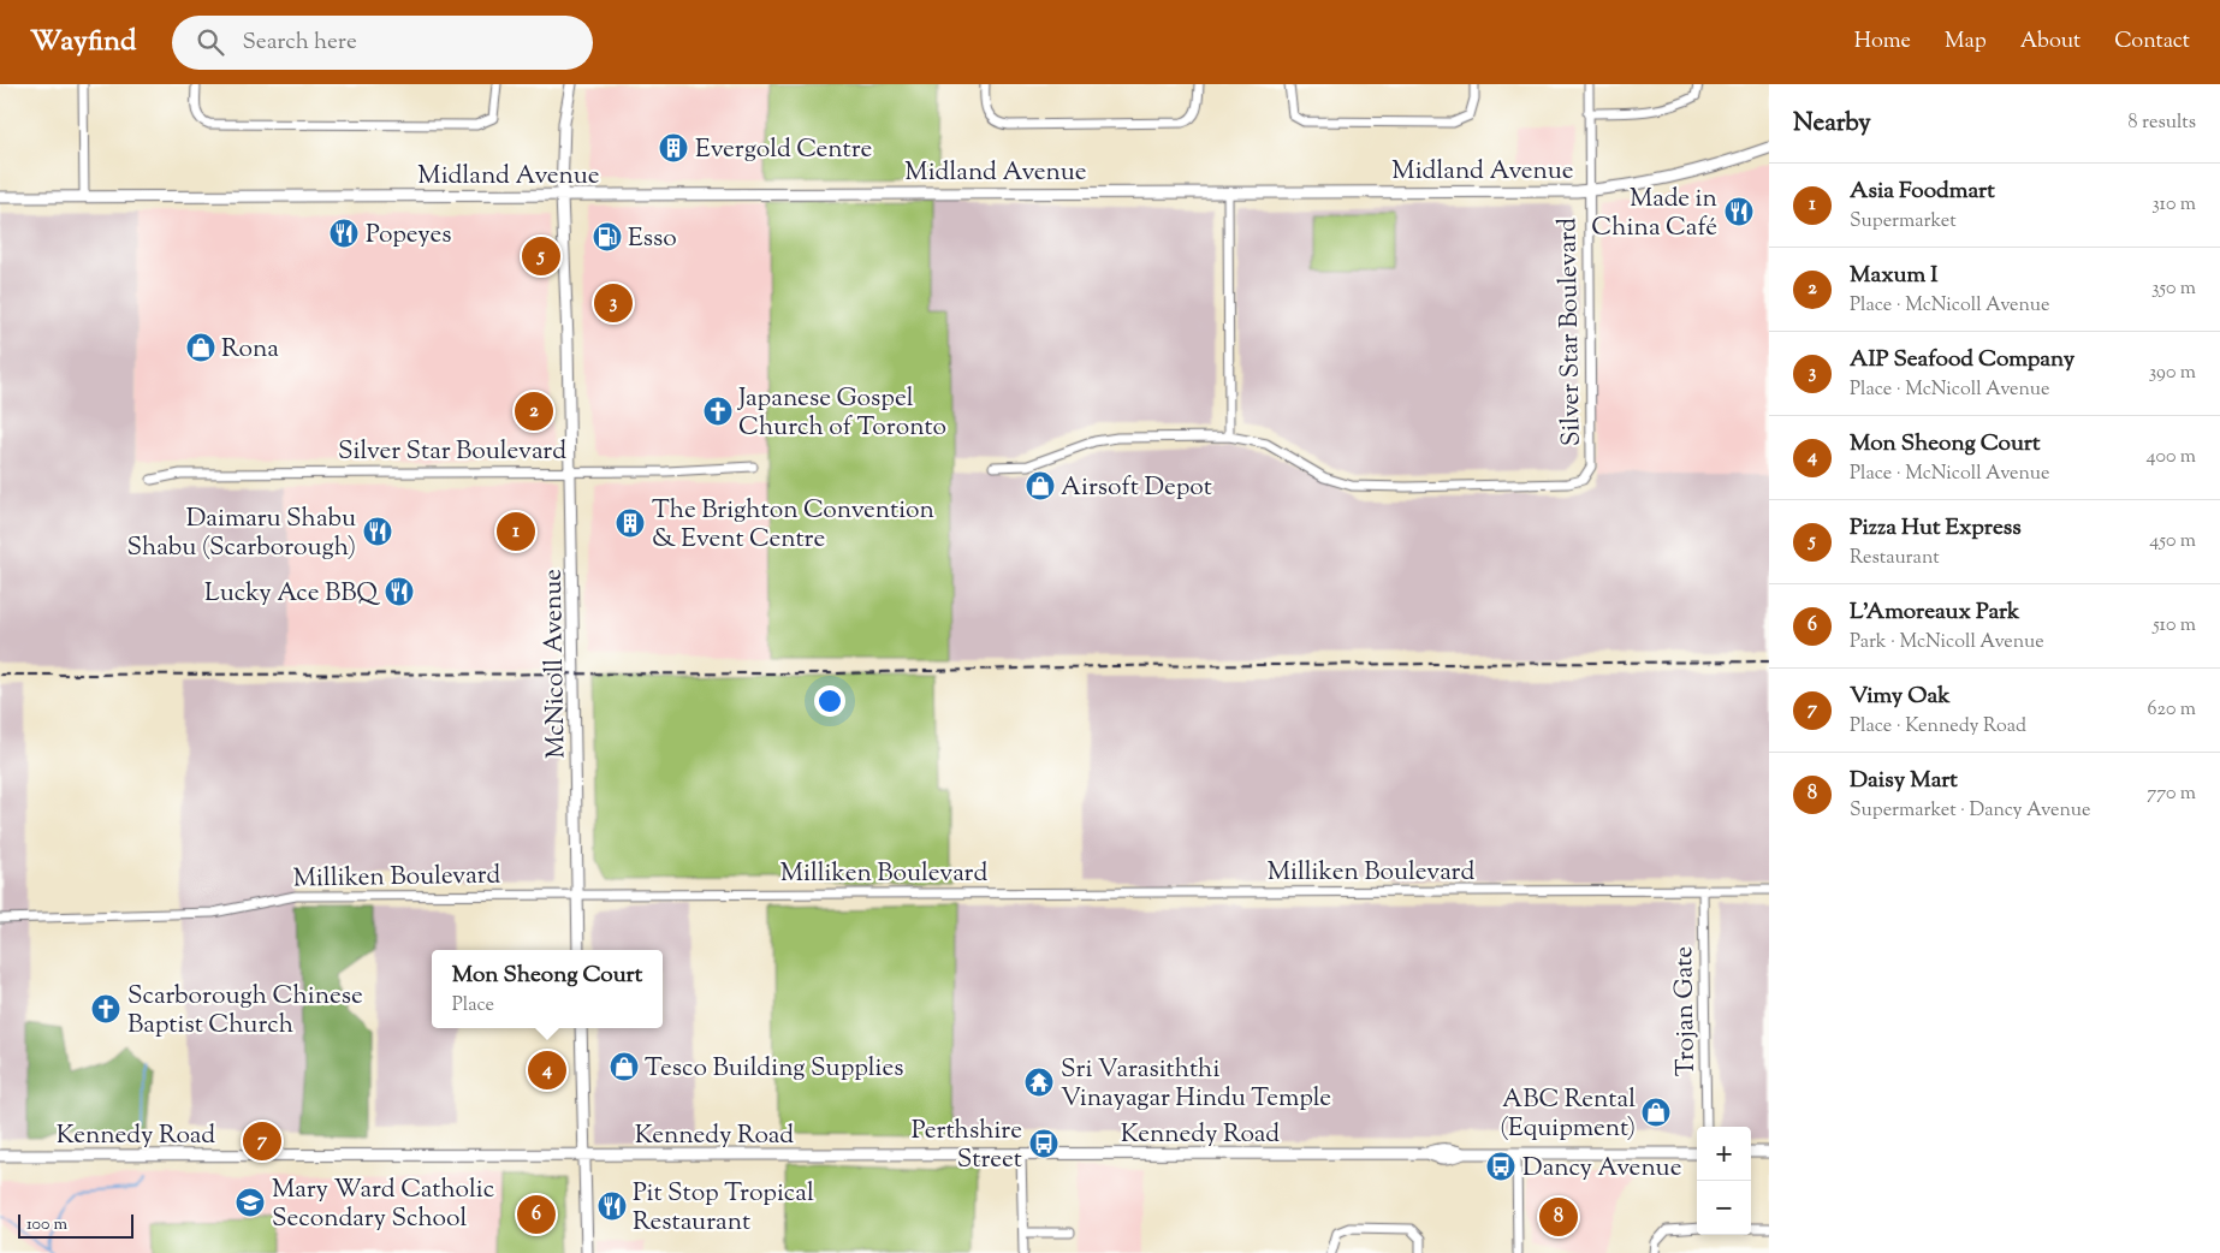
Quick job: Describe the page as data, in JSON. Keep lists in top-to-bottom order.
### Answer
{
  "streets": {
    "main road": ["Midland Avenue", "McNicoll Avenue", "Kennedy Road"],
    "street": ["Silver Star Boulevard", "Milliken Boulevard", "Trojan Gate"]
  },
  "crossings": [
    ["Midland Avenue", "Silver Star Boulevard"],
    ["Midland Avenue", "McNicoll Avenue"],
    ["Silver Star Boulevard", "McNicoll Avenue"],
    ["McNicoll Avenue", "Milliken Boulevard"],
    ["Milliken Boulevard", "Trojan Gate"]
  ],
  "places": {
    "building": ["Evergold Centre", "The Brighton Convention & Event Centre"],
    "restaurant": [
      "Made in China Café",
      "Popeyes",
      "Daimaru Shabu Shabu (Scarborough)",
      "Lucky Ace BBQ",
      "Pit Stop Tropical Restaurant"
    ],
    "fuel station": ["Esso"],
    "shop": [
      "Rona",
      "Airsoft Depot",
      "Tesco Building Supplies",
      "ABC Rental (Equipment)"
    ],
    "church": ["Japanese Gospel Church of Toronto", "Scarborough Chinese Baptist Church"],
    "temple": ["Sri Varasiththi Vinayagar Hindu Temple"],
    "bus stop": ["Perthshire Street", "Dancy Avenue"],
    "school or university": ["Mary Ward Catholic Secondary School"]
  },
  "scale_bar": "100 m",
  "page": {
    "header": "Wayfind",
    "search": "Search here",
    "nav": [
      "Home",
      "Map",
      "About",
      "Contact"
    ],
    "heading": ["Nearby", "8 results"],
    "list": [
      {
        "mark": "1",
        "name": "Asia Foodmart",
        "note": "Supermarket",
        "value": "310 m"
      },
      {
        "mark": "2",
        "name": "Maxum I",
        "note": "Place · McNicoll Avenue",
        "value": "350 m"
      },
      {
        "mark": "3",
        "name": "AIP Seafood Company",
        "note": "Place · McNicoll Avenue",
        "value": "390 m"
      },
      {
        "mark": "4",
        "name": "Mon Sheong Court",
        "note": "Place · McNicoll Avenue",
        "value": "400 m"
      },
      {
        "mark": "5",
        "name": "Pizza Hut Express",
        "note": "Restaurant",
        "value": "450 m"
      },
      {
        "mark": "6",
        "name": "L'Amoreaux Park",
        "note": "Park · McNicoll Avenue",
        "value": "510 m"
      },
      {
        "mark": "7",
        "name": "Vimy Oak",
        "note": "Place · Kennedy Road",
        "value": "620 m"
      },
      {
        "mark": "8",
        "name": "Daisy Mart",
        "note": "Supermarket · Dancy Avenue",
        "value": "770 m"
      }
    ],
    "pins": [
      "5",
      "3",
      "2",
      "1",
      "4",
      "7",
      "6",
      "8"
    ],
    "popup": ["Mon Sheong Court", "Place"],
    "map_buttons": ["+", "−"],
    "scale": "100 m"
  }
}
